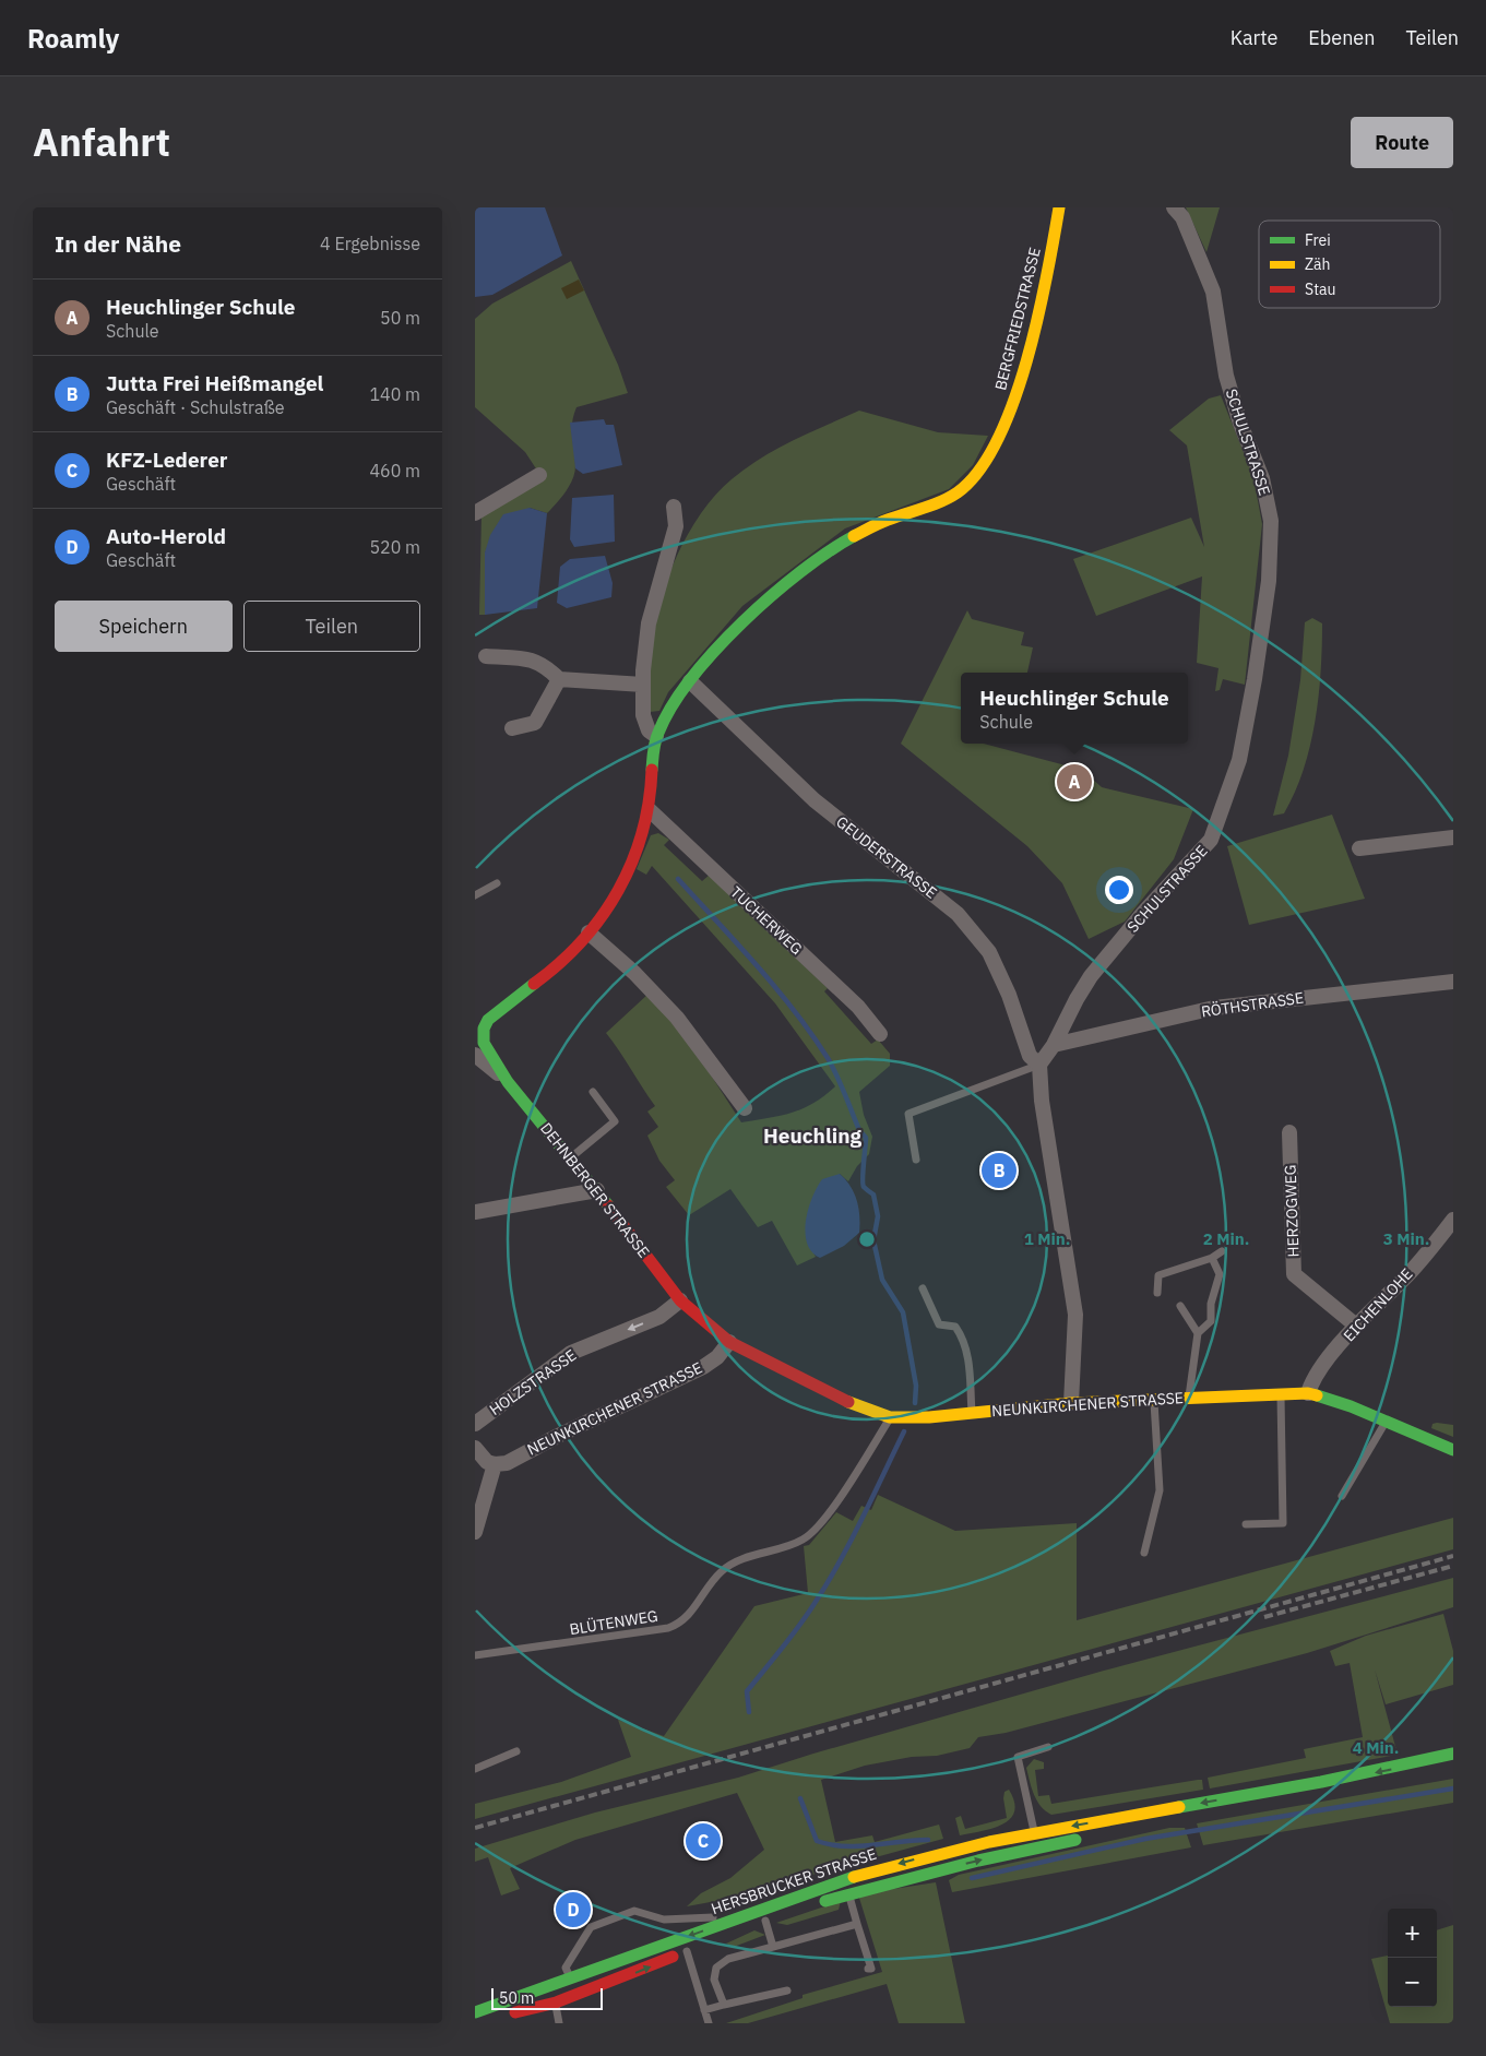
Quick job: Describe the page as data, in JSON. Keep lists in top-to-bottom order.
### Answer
{
  "streets": {
    "street": [
      "BERGFRIEDSTRASSE",
      "SCHULSTRASSE",
      "GEUDERSTRASSE",
      "TUCHERWEG",
      "RÖTHSTRASSE",
      "DEHNBERGER STRASSE",
      "HERZOGWEG",
      "EICHENLOHE",
      "HOLZSTRASSE",
      "NEUNKIRCHENER STRASSE",
      "HERSBRUCKER STRASSE"
    ],
    "lane": ["BLÜTENWEG"]
  },
  "crossings": [
    ["BERGFRIEDSTRASSE", "GEUDERSTRASSE"],
    ["BERGFRIEDSTRASSE", "TUCHERWEG"],
    ["BERGFRIEDSTRASSE", "DEHNBERGER STRASSE"],
    ["SCHULSTRASSE", "GEUDERSTRASSE"],
    ["SCHULSTRASSE", "RÖTHSTRASSE"],
    ["DEHNBERGER STRASSE", "HOLZSTRASSE"],
    ["DEHNBERGER STRASSE", "NEUNKIRCHENER STRASSE"],
    ["HERZOGWEG", "EICHENLOHE"],
    ["EICHENLOHE", "NEUNKIRCHENER STRASSE"],
    ["HOLZSTRASSE", "NEUNKIRCHENER STRASSE"],
    ["NEUNKIRCHENER STRASSE", "BLÜTENWEG"]
  ],
  "one_way": ["HOLZSTRASSE"],
  "districts": ["Heuchling"],
  "legend": ["Frei", "Zäh", "Stau"],
  "scale_bar": "50 m",
  "page": {
    "header": "Roamly",
    "nav": ["Karte", "Ebenen", "Teilen"],
    "title": "Anfahrt",
    "buttons": [
      "Route",
      ["Speichern", "Teilen"]
    ],
    "heading": ["In der Nähe", "4 Ergebnisse"],
    "list": [
      {
        "mark": "A",
        "name": "Heuchlinger Schule",
        "note": "Schule",
        "value": "50 m"
      },
      {
        "mark": "B",
        "name": "Jutta Frei Heißmangel",
        "note": "Geschäft · Schulstraße",
        "value": "140 m"
      },
      {
        "mark": "C",
        "name": "KFZ-Lederer",
        "note": "Geschäft",
        "value": "460 m"
      },
      {
        "mark": "D",
        "name": "Auto-Herold",
        "note": "Geschäft",
        "value": "520 m"
      }
    ],
    "popup": ["Heuchlinger Schule", "Schule"],
    "pins": [
      "A",
      "B",
      "C",
      "D"
    ],
    "map_buttons": ["+", "−"],
    "scale": "50 m"
  },
  "rings": [
    "1 Min.",
    "2 Min.",
    "3 Min.",
    "4 Min."
  ]
}
